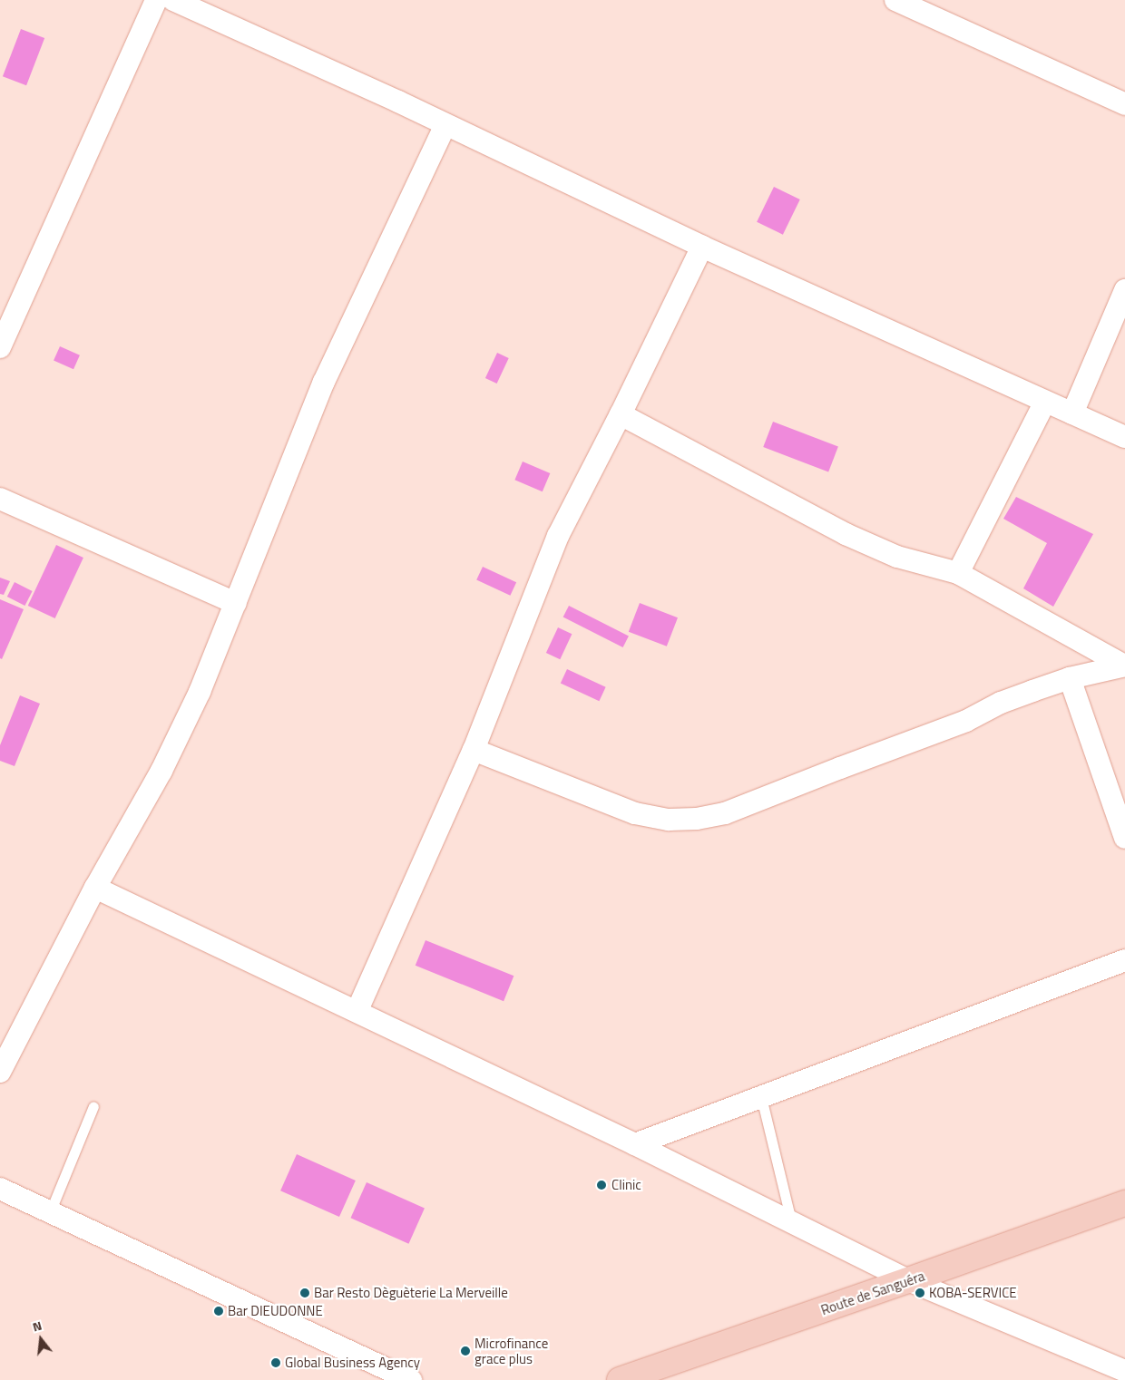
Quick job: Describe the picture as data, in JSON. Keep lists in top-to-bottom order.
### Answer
{
  "streets": {
    "street": ["Route de Sanguéra"]
  },
  "places": [
    "Clinic",
    "Bar Resto Dèguèterie La Merveille",
    "KOBA-SERVICE",
    "Bar DIEUDONNE",
    "Microfinance grace plus",
    "Global Business Agency"
  ],
  "north": "top"
}
